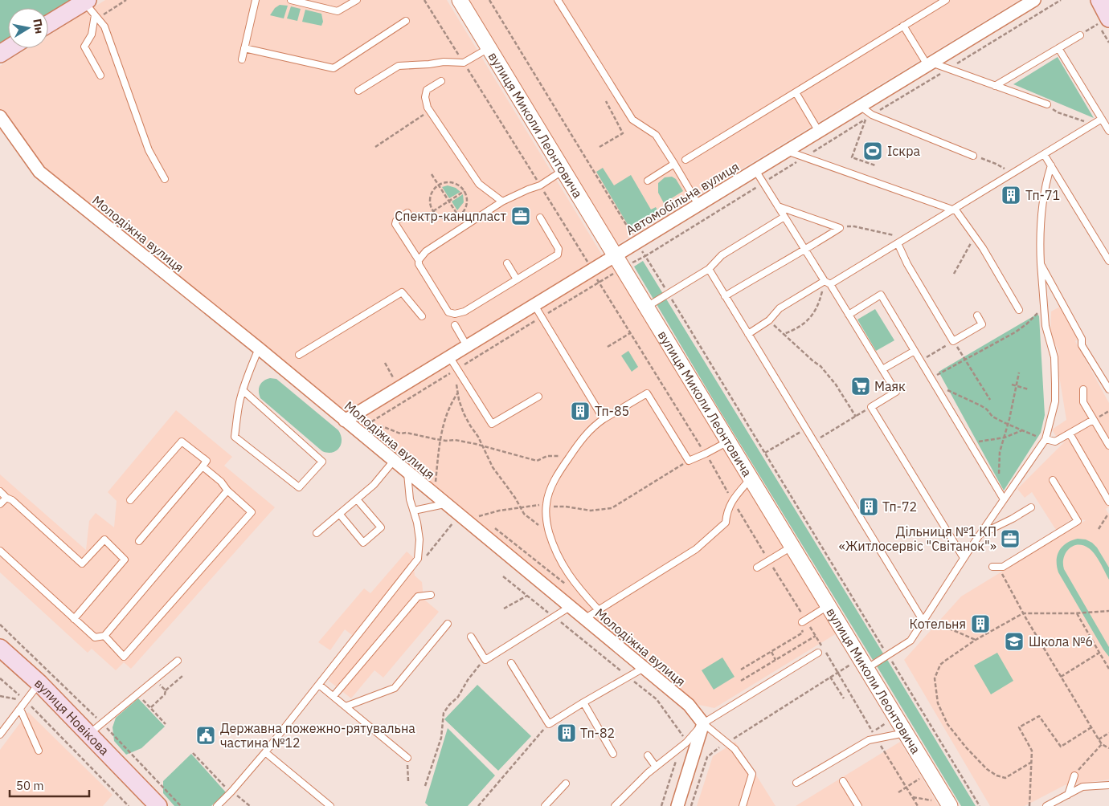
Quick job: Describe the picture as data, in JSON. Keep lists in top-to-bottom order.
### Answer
{
  "streets": {
    "main road": ["вулиця Новікова"],
    "street": ["вулиця Миколи Леонтовича", "Автомобільна вулиця", "Молодіжна вулиця"]
  },
  "crossings": [
    ["вулиця Миколи Леонтовича", "Автомобільна вулиця"],
    ["Автомобільна вулиця", "Молодіжна вулиця"]
  ],
  "places": {
    "sports": ["Іскра"],
    "building": [
      "Тп-71",
      "Тп-85",
      "Тп-72",
      "Котельня",
      "Тп-82"
    ],
    "office": ["Спектр-канцпласт", "Дільниця №1 КП «Житлосервіс \"Світанок\"»"],
    "supermarket": ["Маяк"],
    "school or university": ["Школа №6"],
    "public building": ["Державна пожежно-рятувальна частина №12"]
  },
  "scale_bar": "50 m",
  "north": "right"
}
